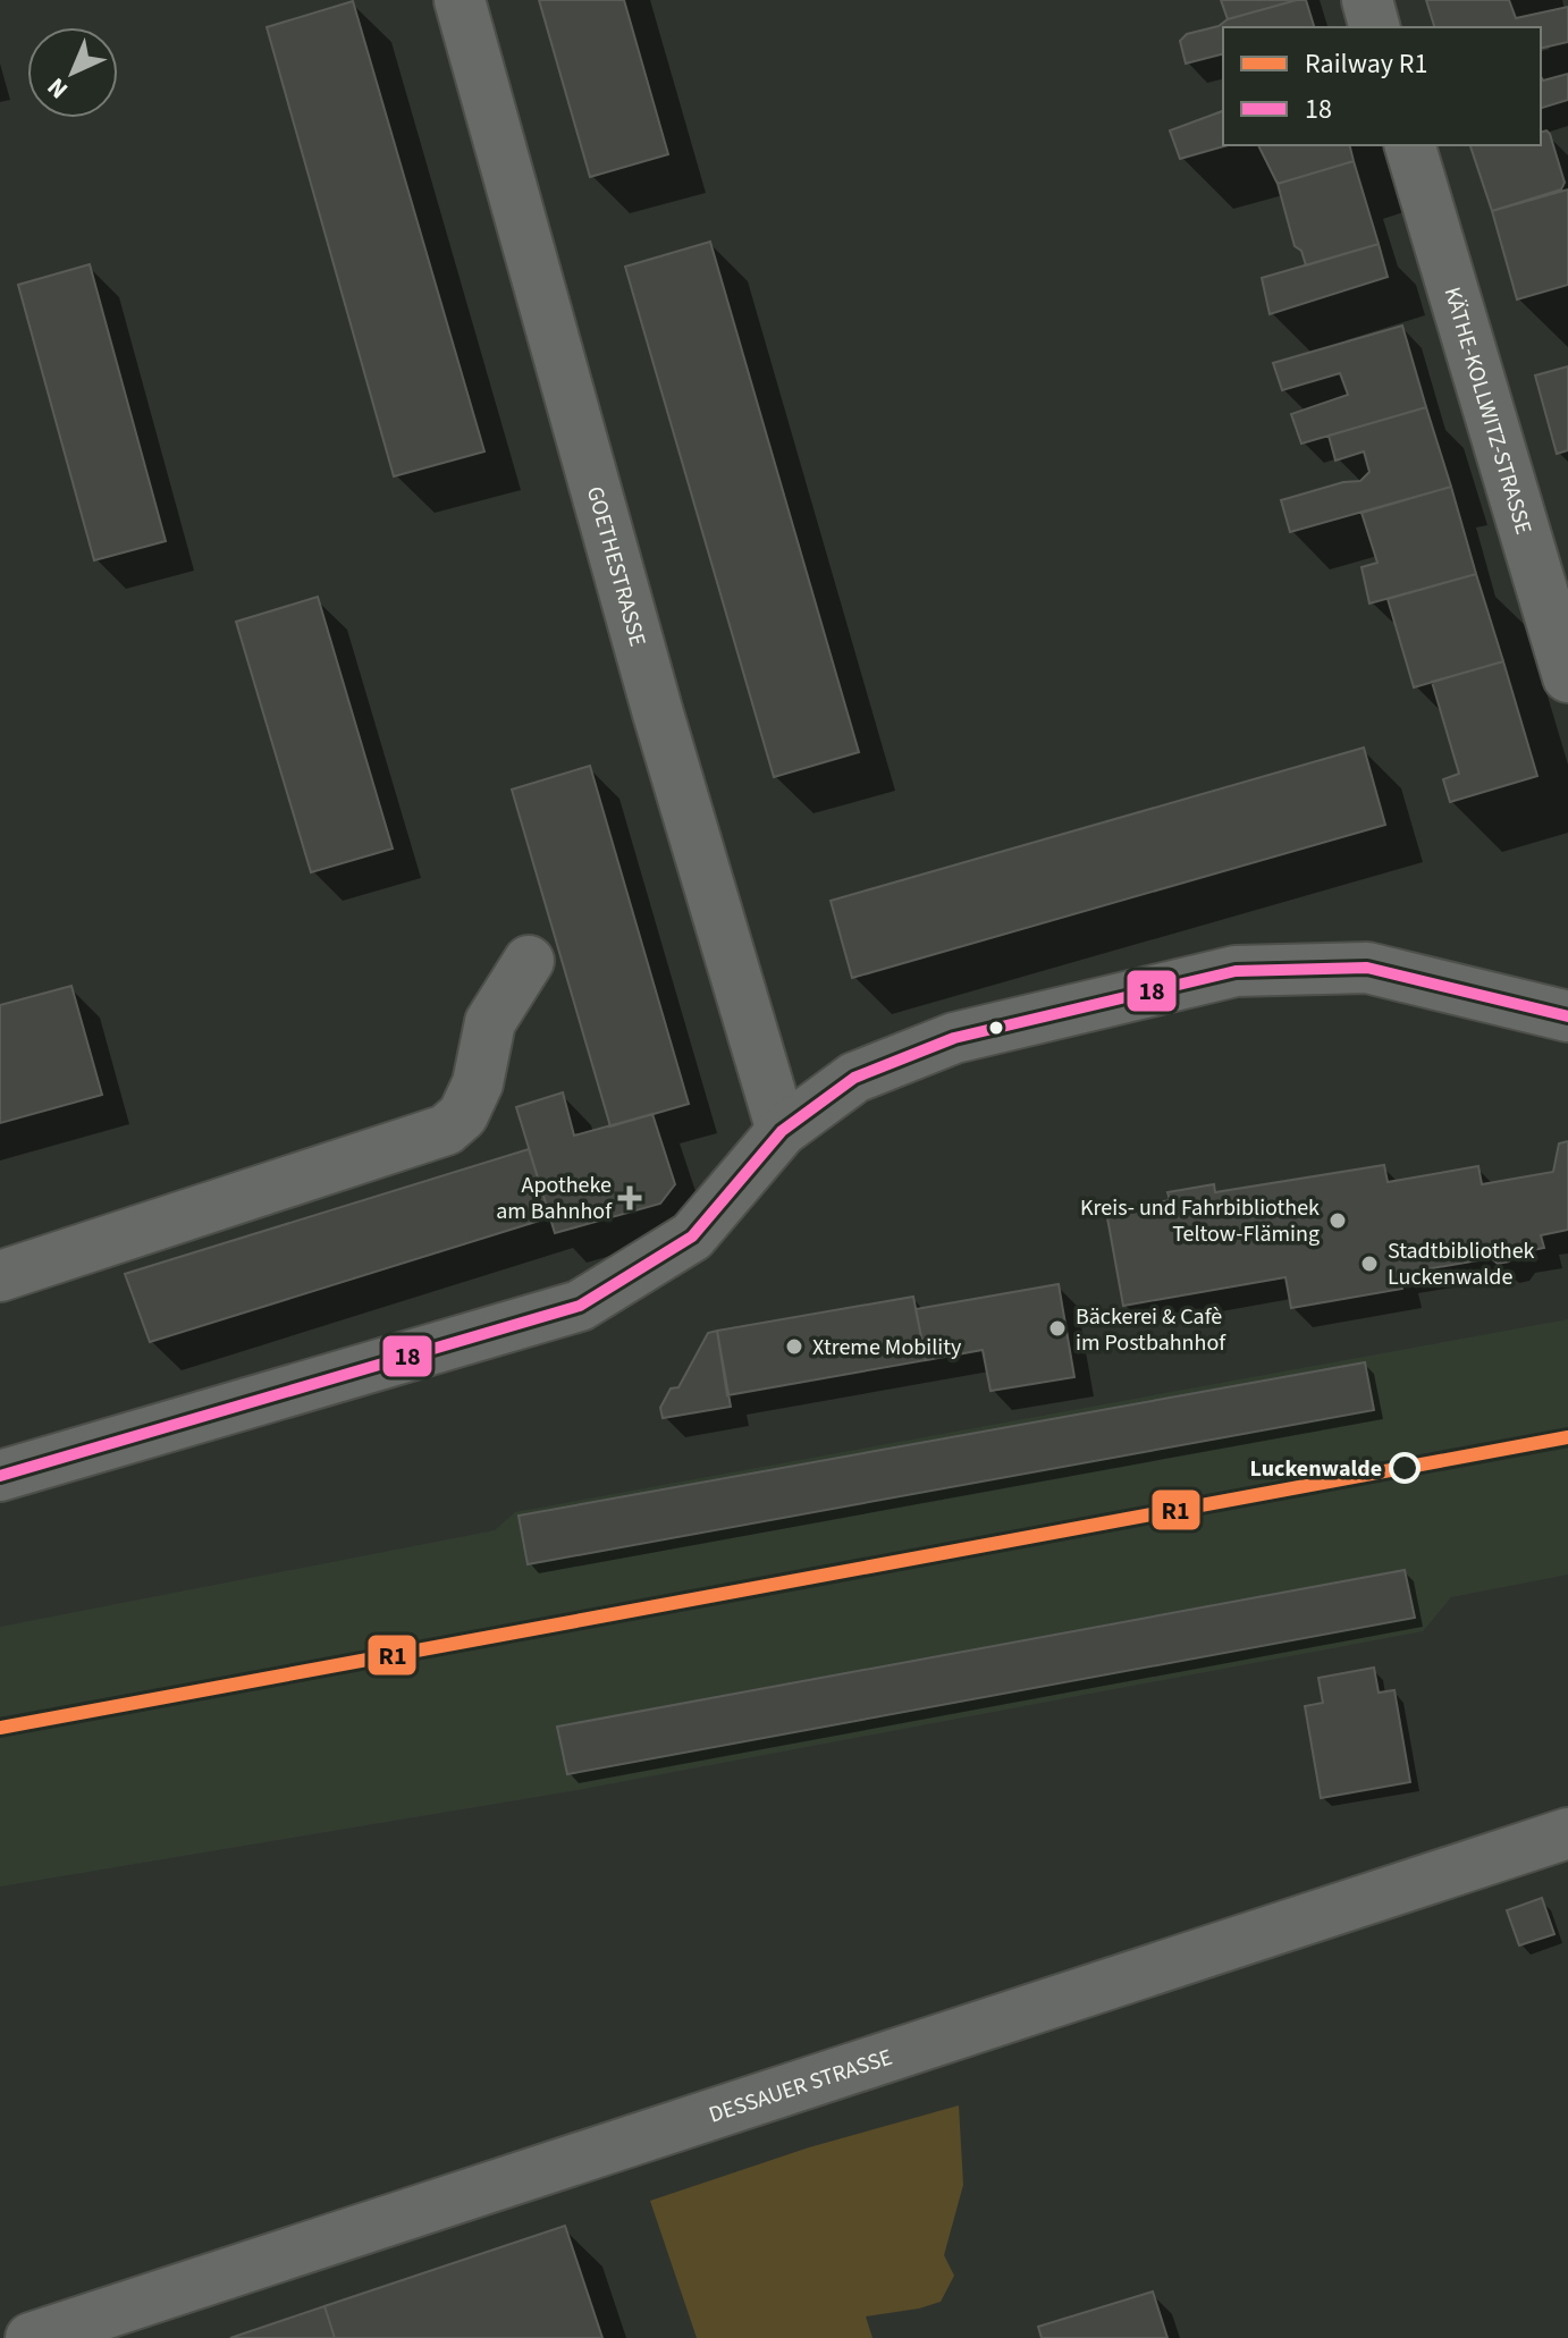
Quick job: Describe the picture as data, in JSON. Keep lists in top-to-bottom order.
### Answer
{
  "streets": {
    "street": ["KÄTHE-KOLLWITZ-STRASSE", "GOETHESTRASSE", "DESSAUER STRASSE"]
  },
  "places": {
    "health": ["Apotheke am Bahnhof"],
    "other": [
      "Kreis- und Fahrbibliothek Teltow-Fläming",
      "Stadtbibliothek Luckenwalde",
      "Bäckerei & Cafè im Postbahnhof",
      "Xtreme Mobility",
      "Luckenwalde"
    ]
  },
  "lines": ["transit line 18", "rail line R1"],
  "legend": ["Railway R1", "18"],
  "north": "bottom left"
}
